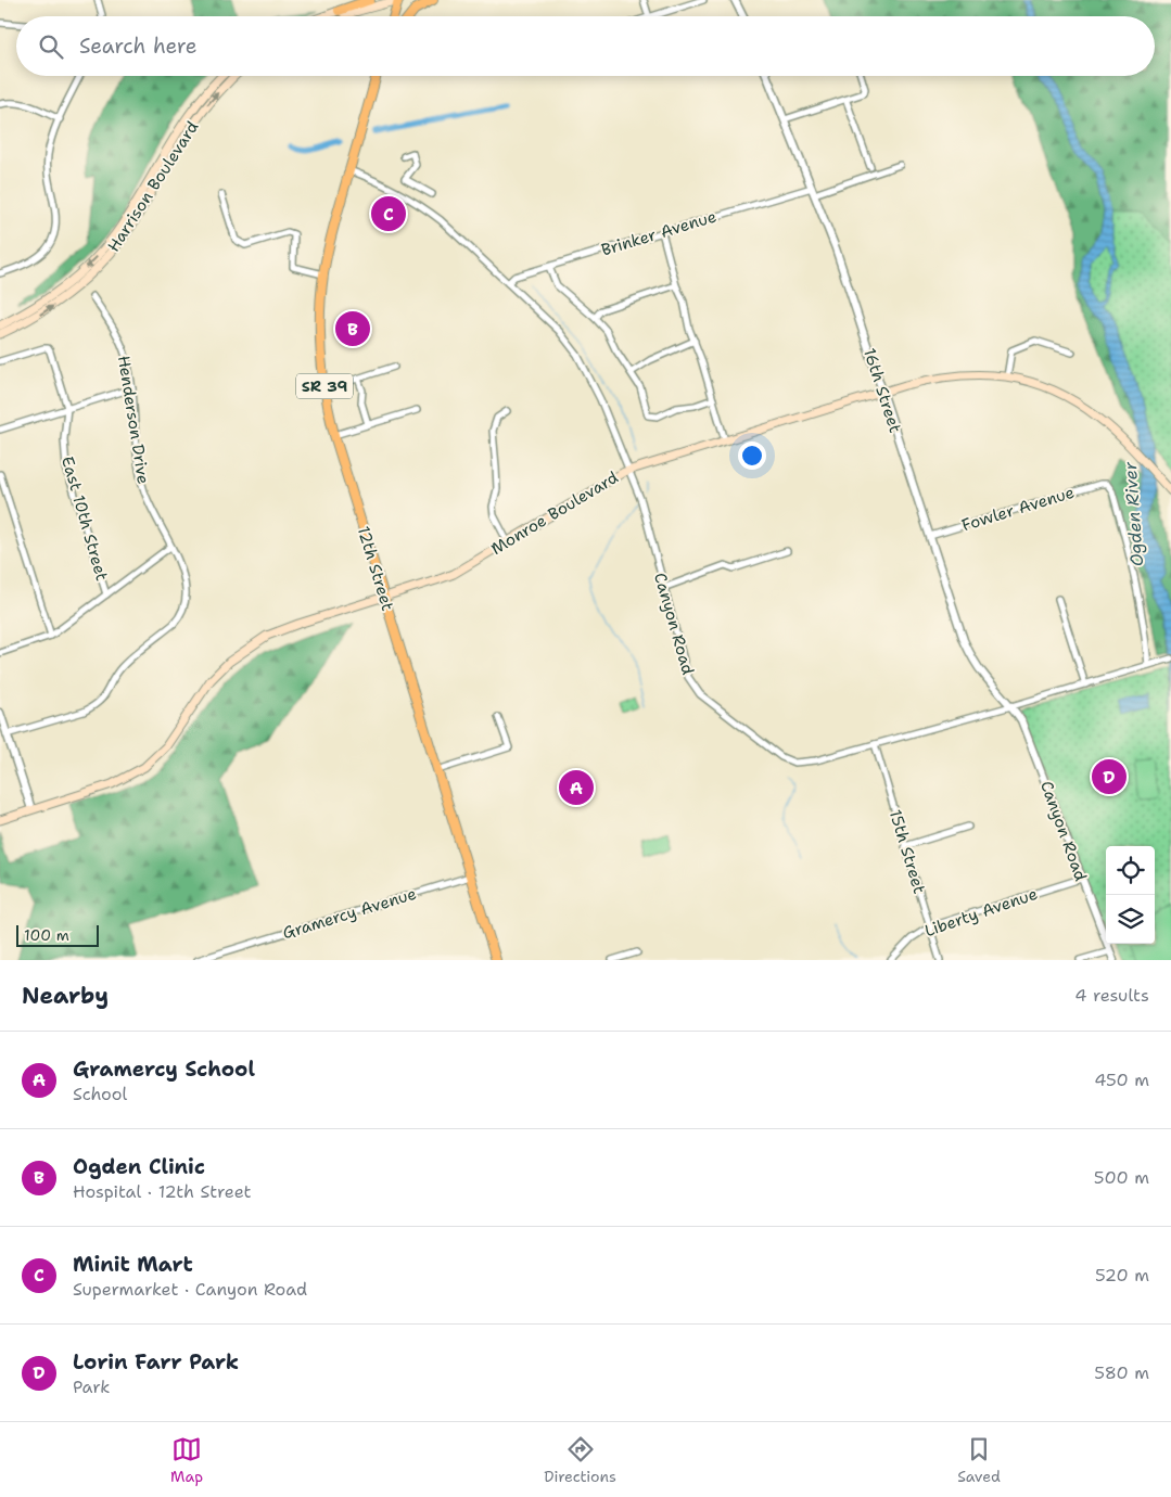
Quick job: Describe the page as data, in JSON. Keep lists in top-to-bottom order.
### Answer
{
  "streets": {
    "main road": [
      "Harrison Boulevard",
      "SR 39",
      "Monroe Boulevard",
      "12th Street"
    ],
    "street": [
      "Brinker Avenue",
      "16th Street",
      "Henderson Drive",
      "Fowler Avenue",
      "East 10th Street",
      "Canyon Road",
      "15th Street",
      "Liberty Avenue",
      "Gramercy Avenue"
    ]
  },
  "crossings": [
    ["Brinker Avenue", "16th Street"],
    ["Brinker Avenue", "Canyon Road"],
    ["SR 39", "12th Street"],
    ["SR 39", "Canyon Road"],
    ["16th Street", "Fowler Avenue"],
    ["16th Street", "Monroe Boulevard"],
    ["16th Street", "Canyon Road"],
    ["Monroe Boulevard", "12th Street"],
    ["Monroe Boulevard", "Canyon Road"],
    ["12th Street", "Canyon Road"],
    ["12th Street", "Gramercy Avenue"],
    ["Canyon Road", "15th Street"],
    ["Canyon Road", "Liberty Avenue"],
    ["15th Street", "Liberty Avenue"]
  ],
  "water": ["Ogden River"],
  "scale_bar": "100 m",
  "page": {
    "search": "Search here",
    "pins": [
      "C",
      "B",
      "D",
      "A"
    ],
    "scale": "100 m",
    "heading": ["Nearby", "4 results"],
    "list": [
      {
        "mark": "A",
        "name": "Gramercy School",
        "note": "School",
        "value": "450 m"
      },
      {
        "mark": "B",
        "name": "Ogden Clinic",
        "note": "Hospital · 12th Street",
        "value": "500 m"
      },
      {
        "mark": "C",
        "name": "Minit Mart",
        "note": "Supermarket · Canyon Road",
        "value": "520 m"
      },
      {
        "mark": "D",
        "name": "Lorin Farr Park",
        "note": "Park",
        "value": "580 m"
      }
    ],
    "nav": ["Map", "Directions", "Saved"]
  }
}
